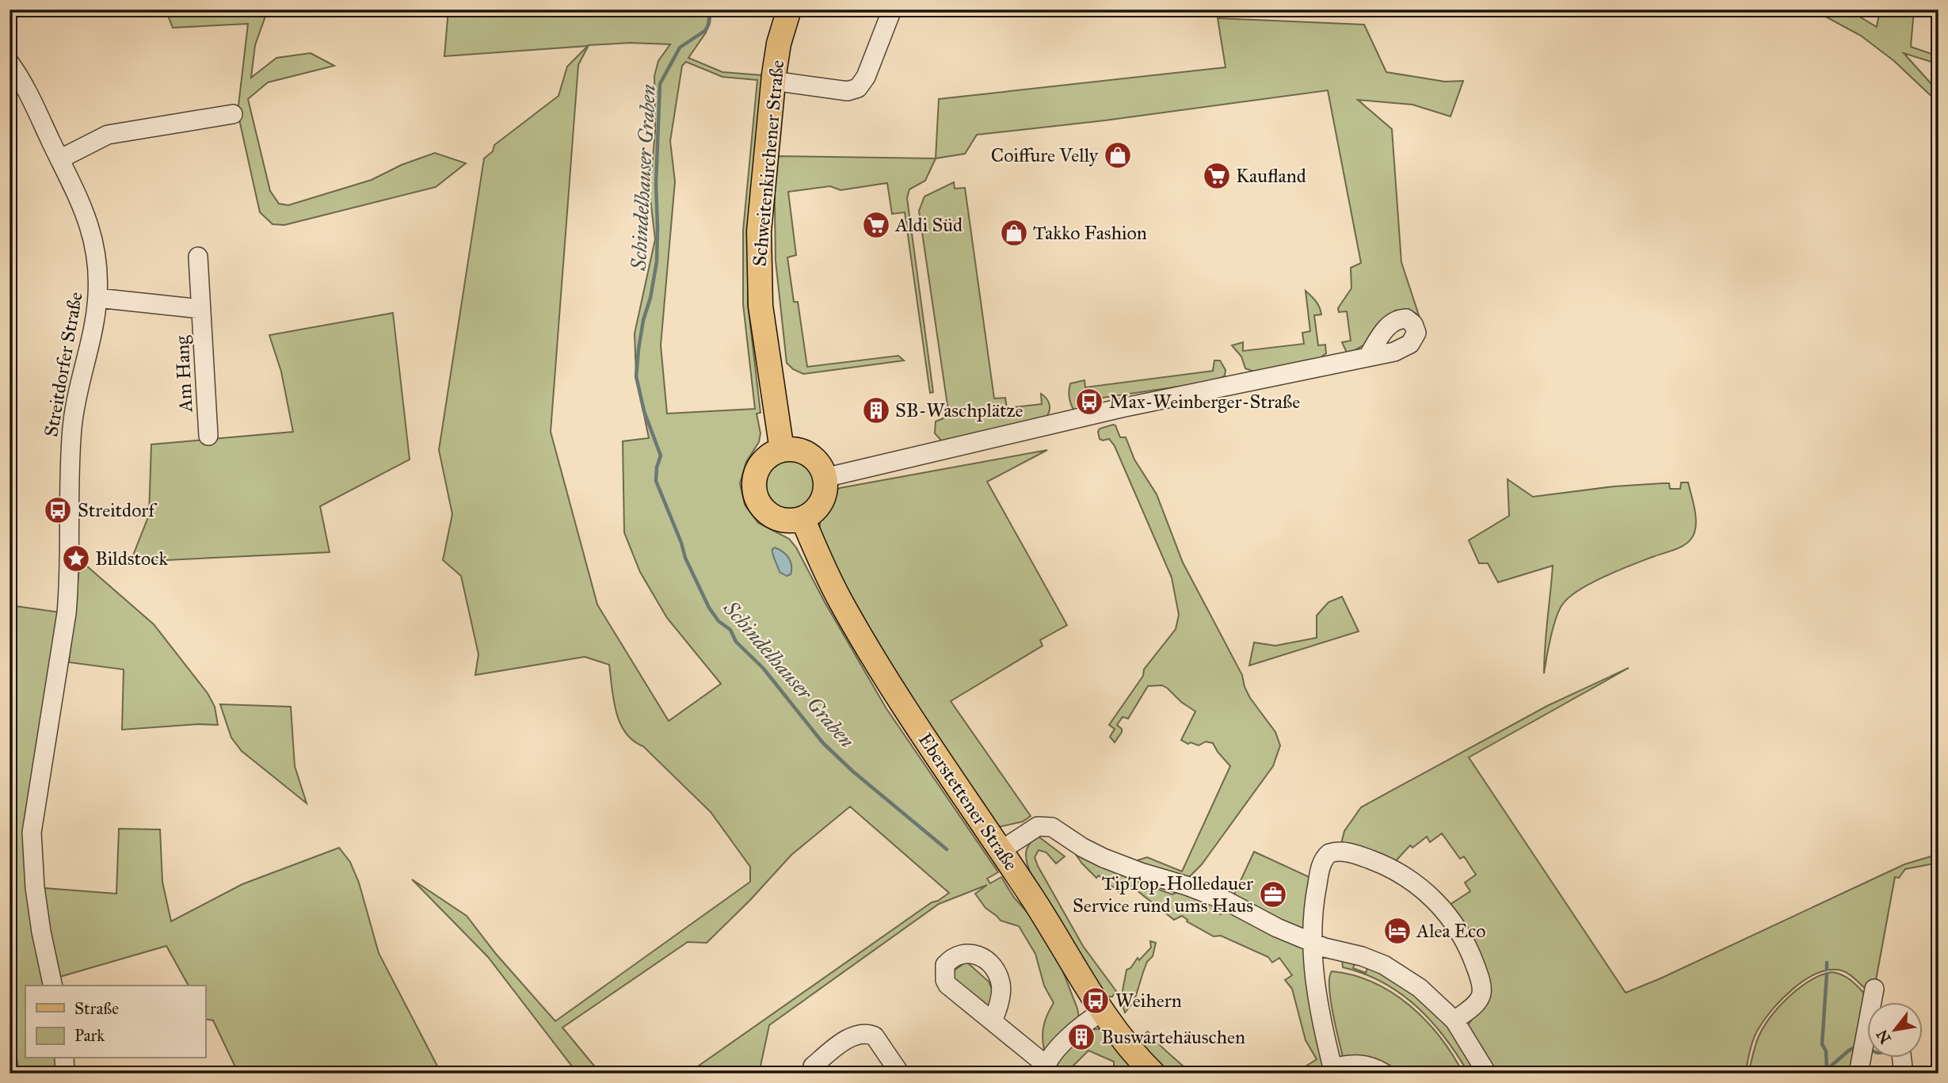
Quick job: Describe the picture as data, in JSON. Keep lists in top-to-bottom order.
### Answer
{
  "streets": {
    "main road": ["Schweitenkirchener Straße", "Eberstettener Straße"],
    "street": ["Streitdorfer Straße", "Am Hang"]
  },
  "crossings": [
    ["Schweitenkirchener Straße", "Eberstettener Straße"],
    ["Streitdorfer Straße", "Am Hang"]
  ],
  "water": ["Schindelhauser Graben"],
  "places": {
    "shop": ["Coiffure Velly", "Takko Fashion"],
    "supermarket": ["Kaufland", "Aldi Süd"],
    "bus stop": ["Max-Weinberger-Straße", "Streitdorf", "Weihern"],
    "building": ["SB-Waschplätze", "Buswartehäuschen"],
    "place": ["Bildstock"],
    "office": ["TipTop-Holledauer Service rund ums Haus"],
    "hotel": ["Alea Eco"]
  },
  "legend": ["Straße", "Park"],
  "north": "bottom left"
}
